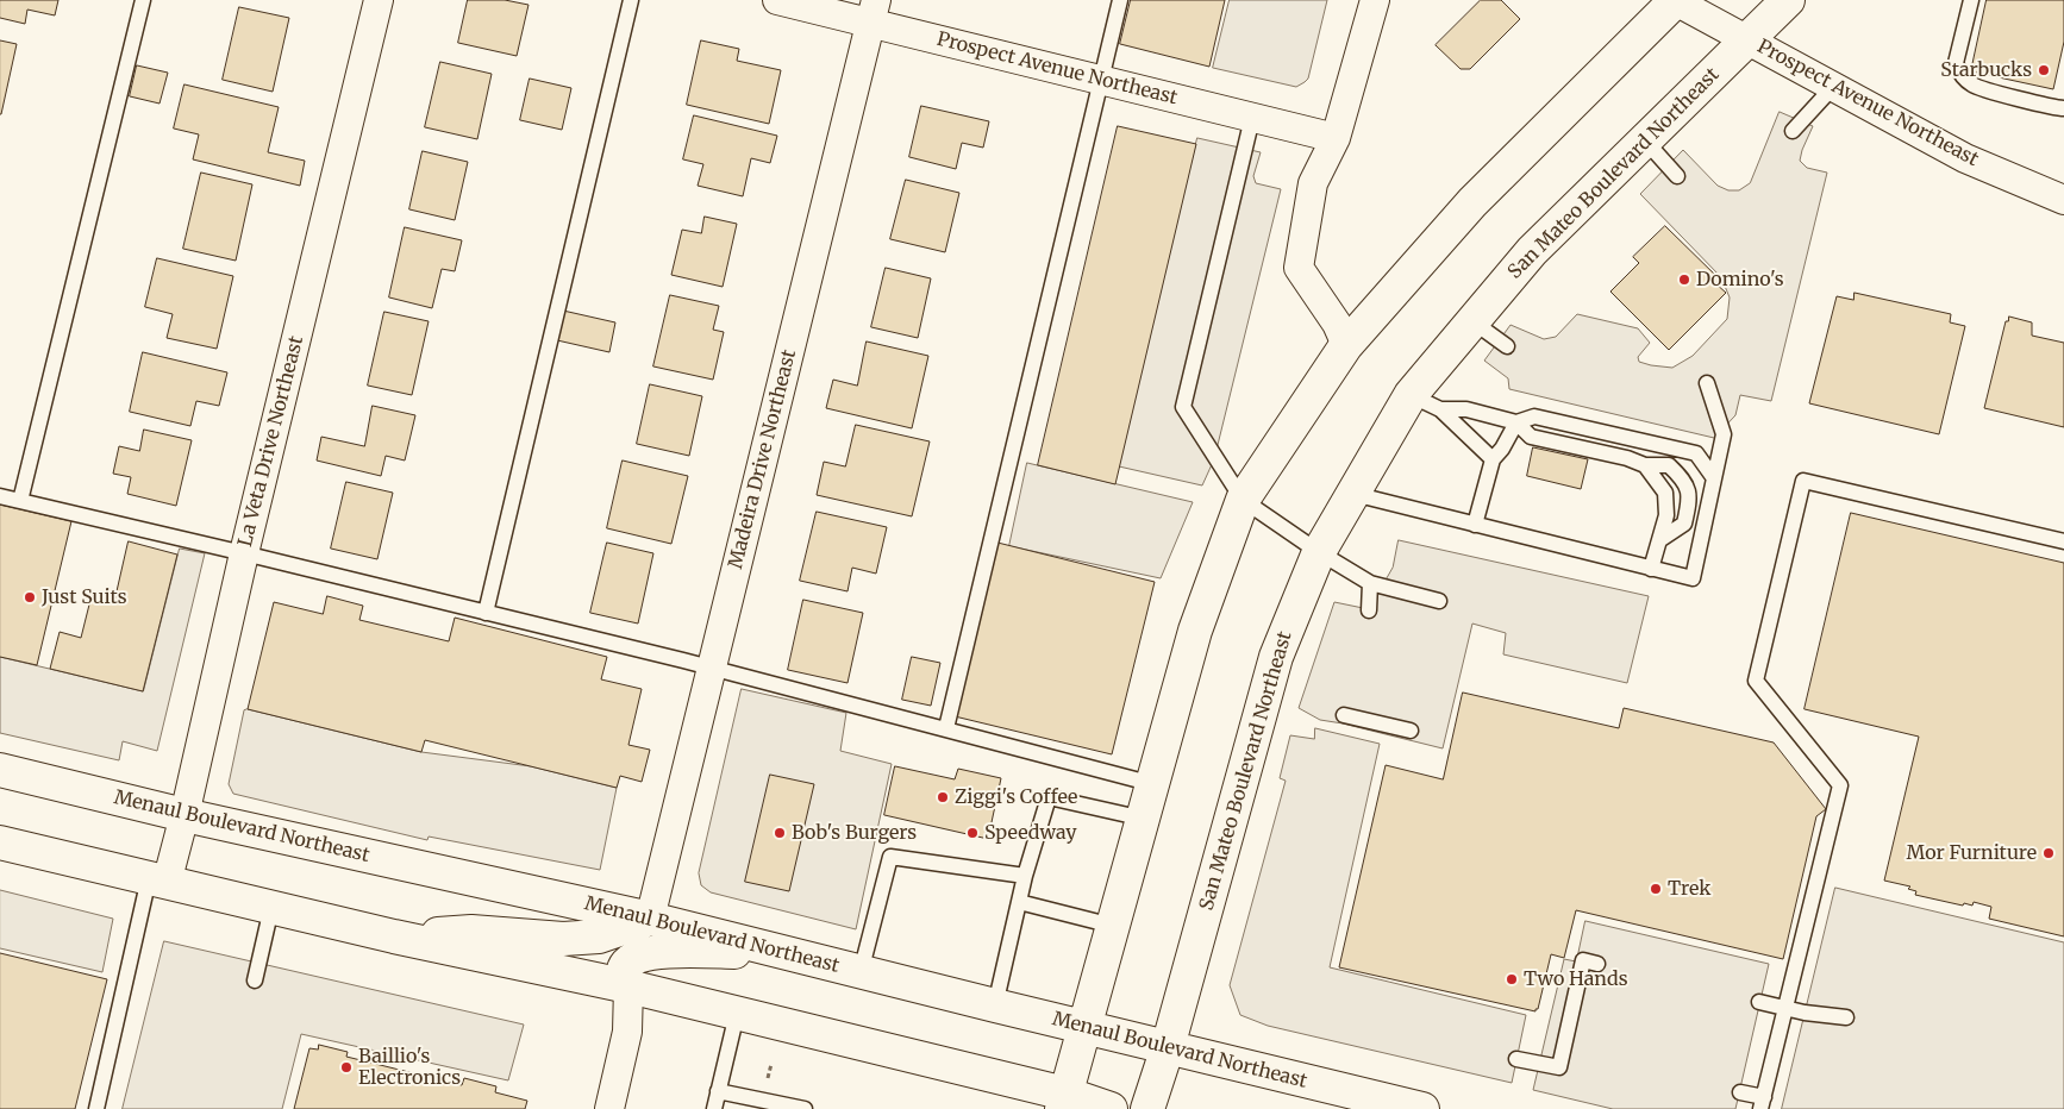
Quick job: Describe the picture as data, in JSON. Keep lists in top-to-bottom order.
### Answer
{
  "streets": {
    "main road": ["San Mateo Boulevard Northeast", "Menaul Boulevard Northeast"],
    "street": ["Prospect Avenue Northeast", "La Veta Drive Northeast", "Madeira Drive Northeast"]
  },
  "crossings": [
    ["Prospect Avenue Northeast", "San Mateo Boulevard Northeast"],
    ["Prospect Avenue Northeast", "Madeira Drive Northeast"],
    ["San Mateo Boulevard Northeast", "Menaul Boulevard Northeast"],
    ["La Veta Drive Northeast", "Menaul Boulevard Northeast"],
    ["Madeira Drive Northeast", "Menaul Boulevard Northeast"]
  ],
  "places": [
    "Starbucks",
    "Domino's",
    "Just Suits",
    "Ziggi's Coffee",
    "Bob's Burgers",
    "Speedway",
    "Mor Furniture",
    "Trek",
    "Two Hands",
    "Baillio's Electronics"
  ]
}
